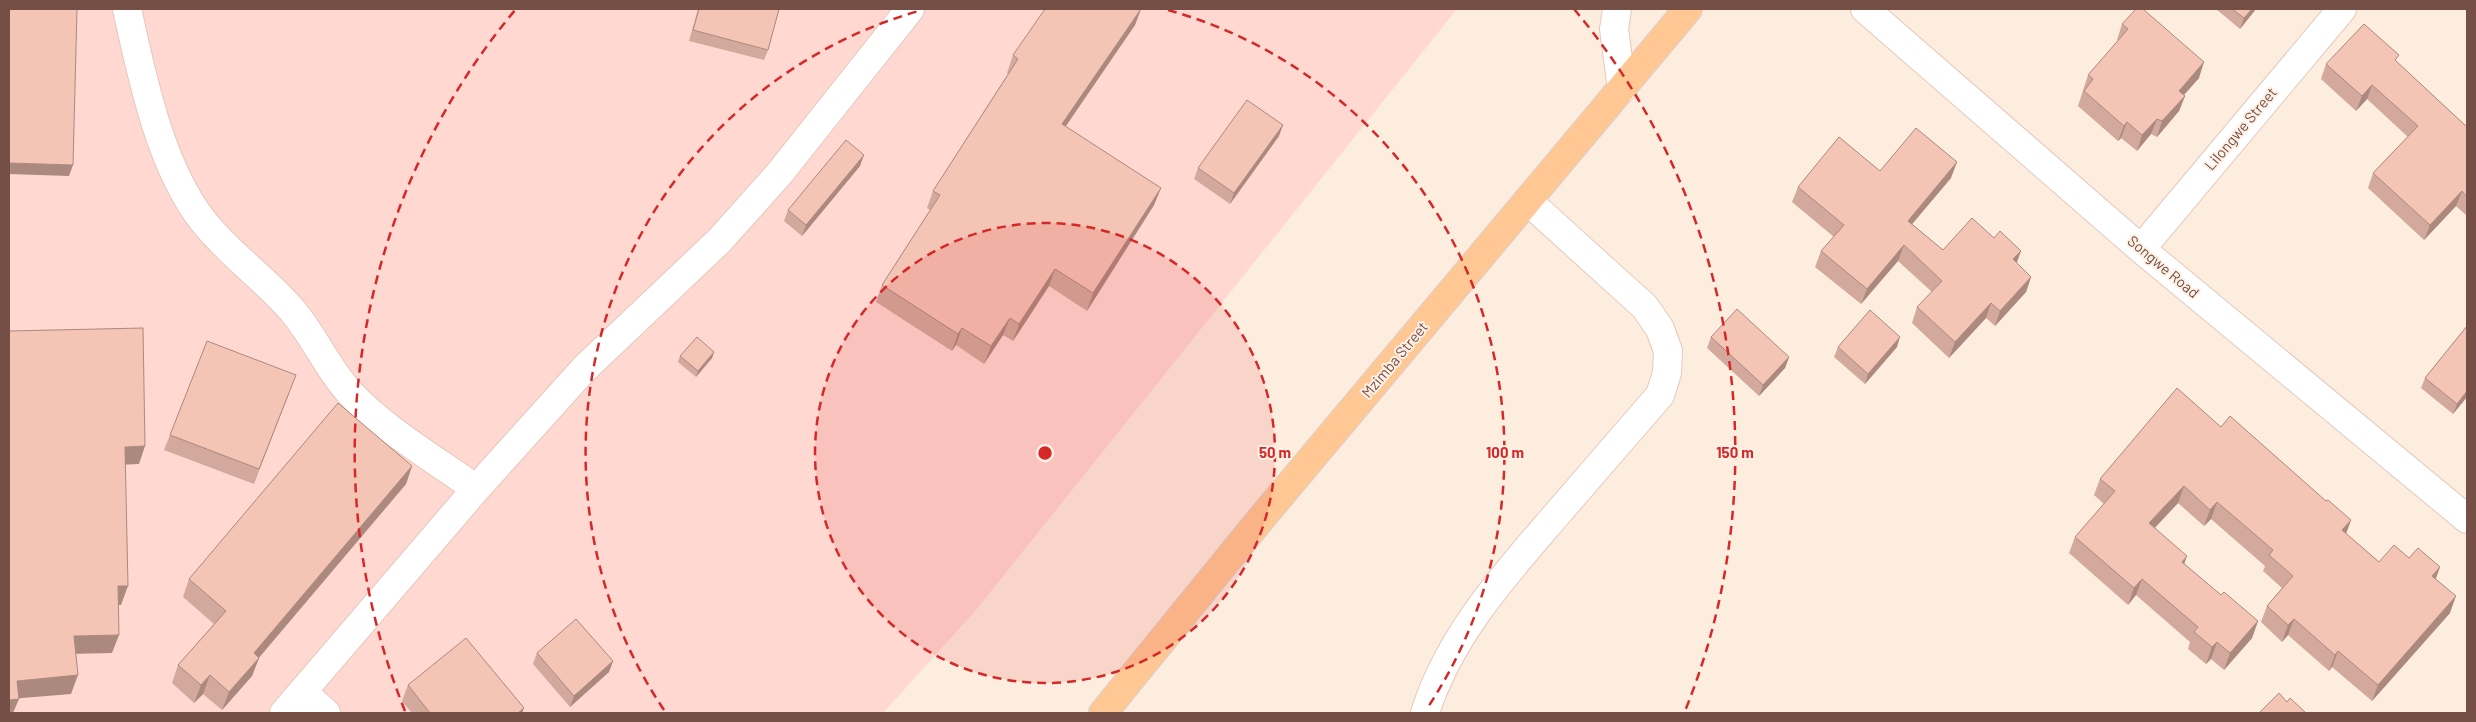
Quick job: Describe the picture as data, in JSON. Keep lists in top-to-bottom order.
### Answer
{
  "streets": {
    "main road": ["Mzimba Street"],
    "street": ["Lilongwe Street", "Songwe Road"]
  },
  "crossings": [
    ["Lilongwe Street", "Songwe Road"]
  ],
  "rings": ["50 m", "100 m", "150 m"]
}
